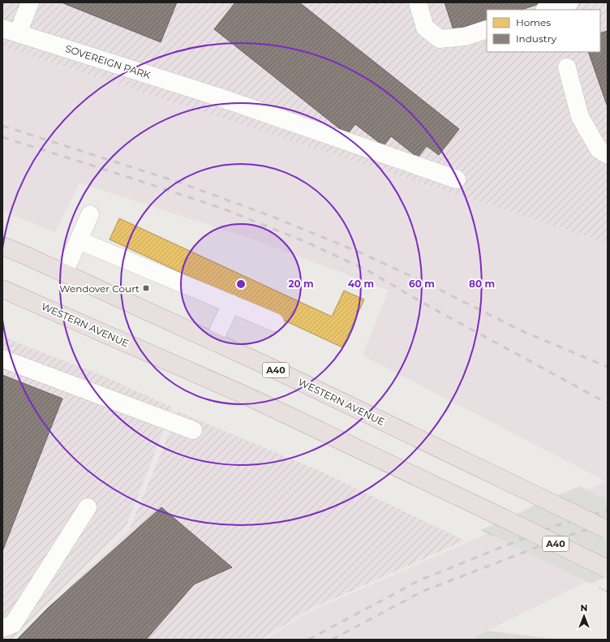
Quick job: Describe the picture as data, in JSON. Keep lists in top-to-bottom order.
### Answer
{
  "streets": {
    "highway": ["WESTERN AVENUE", "A40"],
    "street": ["SOVEREIGN PARK"]
  },
  "places": {
    "transit": ["Wendover Court"]
  },
  "legend": ["Homes", "Industry"],
  "north": "top",
  "rings": [
    "20 m",
    "40 m",
    "60 m",
    "80 m"
  ]
}
